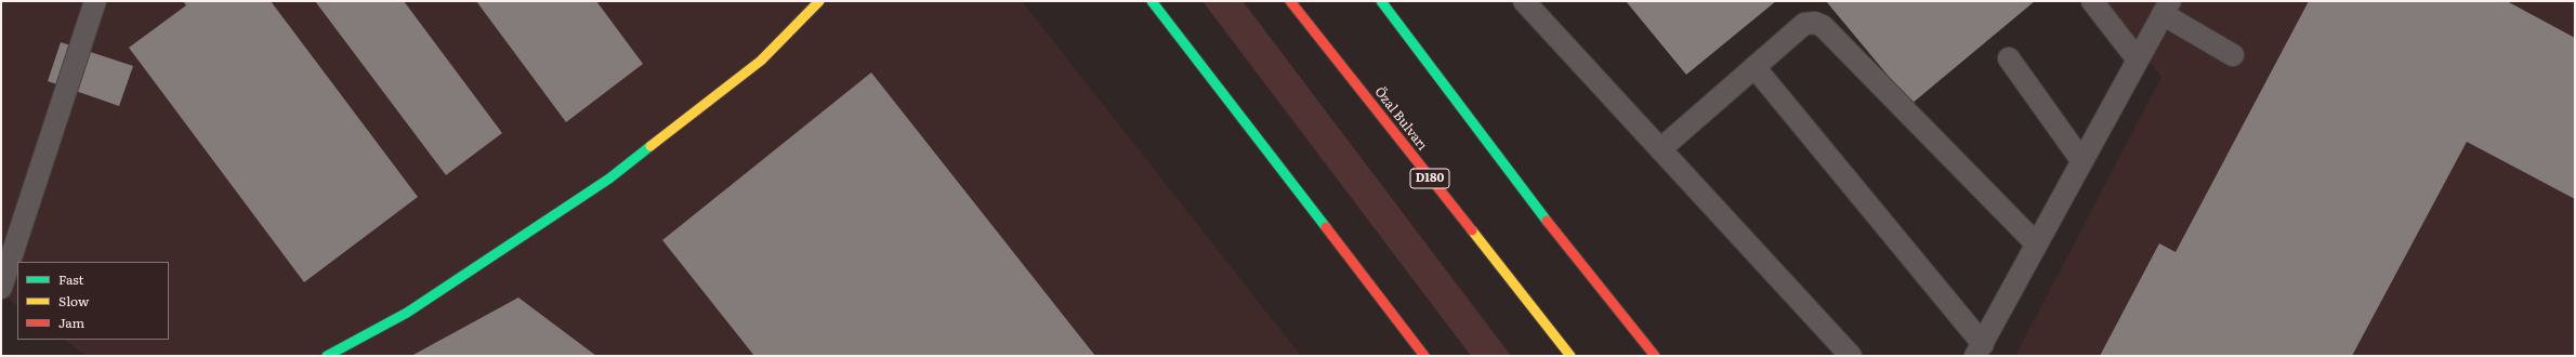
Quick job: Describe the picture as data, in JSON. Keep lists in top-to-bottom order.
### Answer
{
  "streets": {
    "main road": ["Özal Bulvarı", "D180"]
  },
  "legend": ["Fast", "Slow", "Jam"]
}
